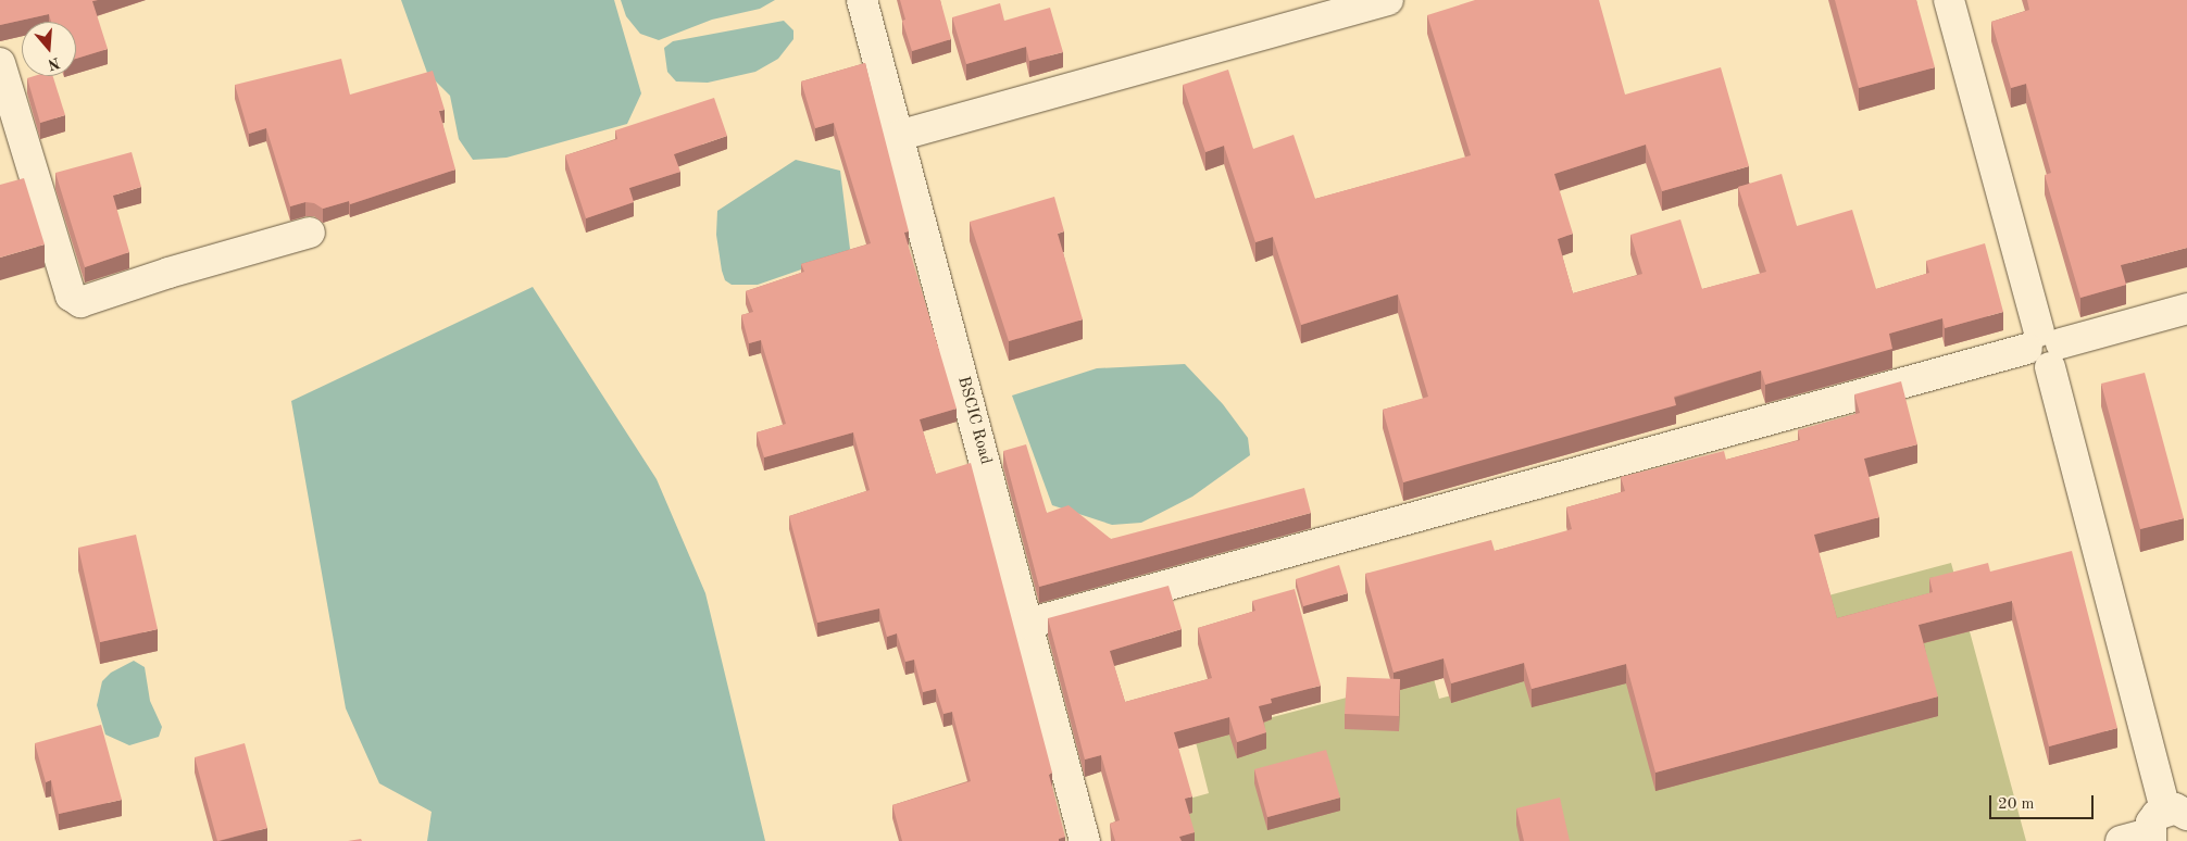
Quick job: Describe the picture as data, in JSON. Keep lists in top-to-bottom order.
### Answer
{
  "streets": {
    "street": ["BSCIC Road"]
  },
  "scale_bar": "20 m",
  "north": "bottom"
}
